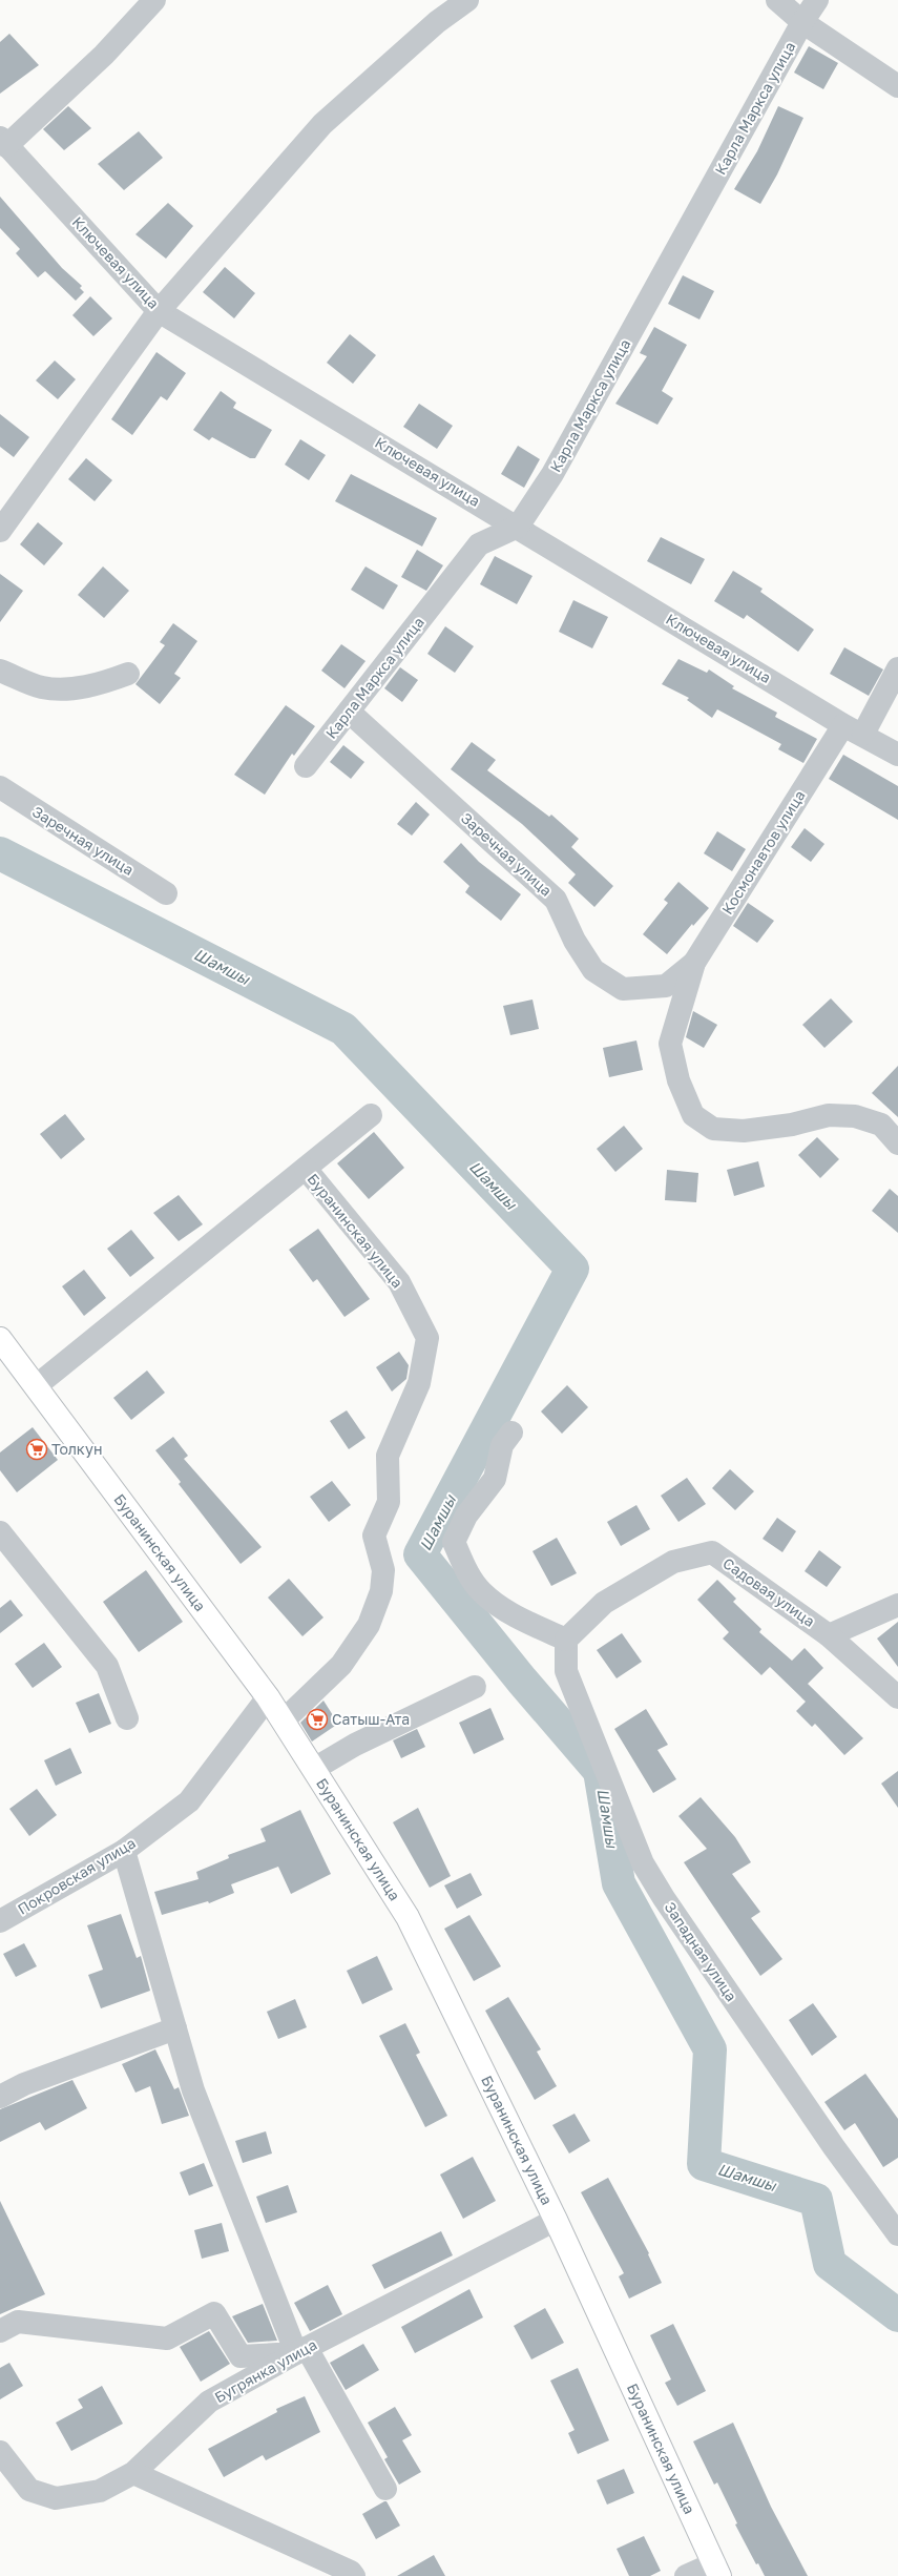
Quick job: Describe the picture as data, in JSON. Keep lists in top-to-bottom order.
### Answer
{
  "streets": {
    "main road": ["Буранинская улица"],
    "street": [
      "Карла Маркса улица",
      "Ключевая улица",
      "Заречная улица",
      "Космонавтов улица",
      "Садовая улица",
      "Покровская улица",
      "Западная улица",
      "Бугрянка улица"
    ]
  },
  "crossings": [
    ["Карла Маркса улица", "Ключевая улица"],
    ["Карла Маркса улица", "Заречная улица"],
    ["Ключевая улица", "Космонавтов улица"],
    ["Заречная улица", "Космонавтов улица"],
    ["Буранинская улица", "Покровская улица"],
    ["Буранинская улица", "Бугрянка улица"],
    ["Садовая улица", "Западная улица"]
  ],
  "water": ["Шамшы"],
  "places": {
    "supermarket": ["Толкун", "Сатыш-Ата"]
  }
}
